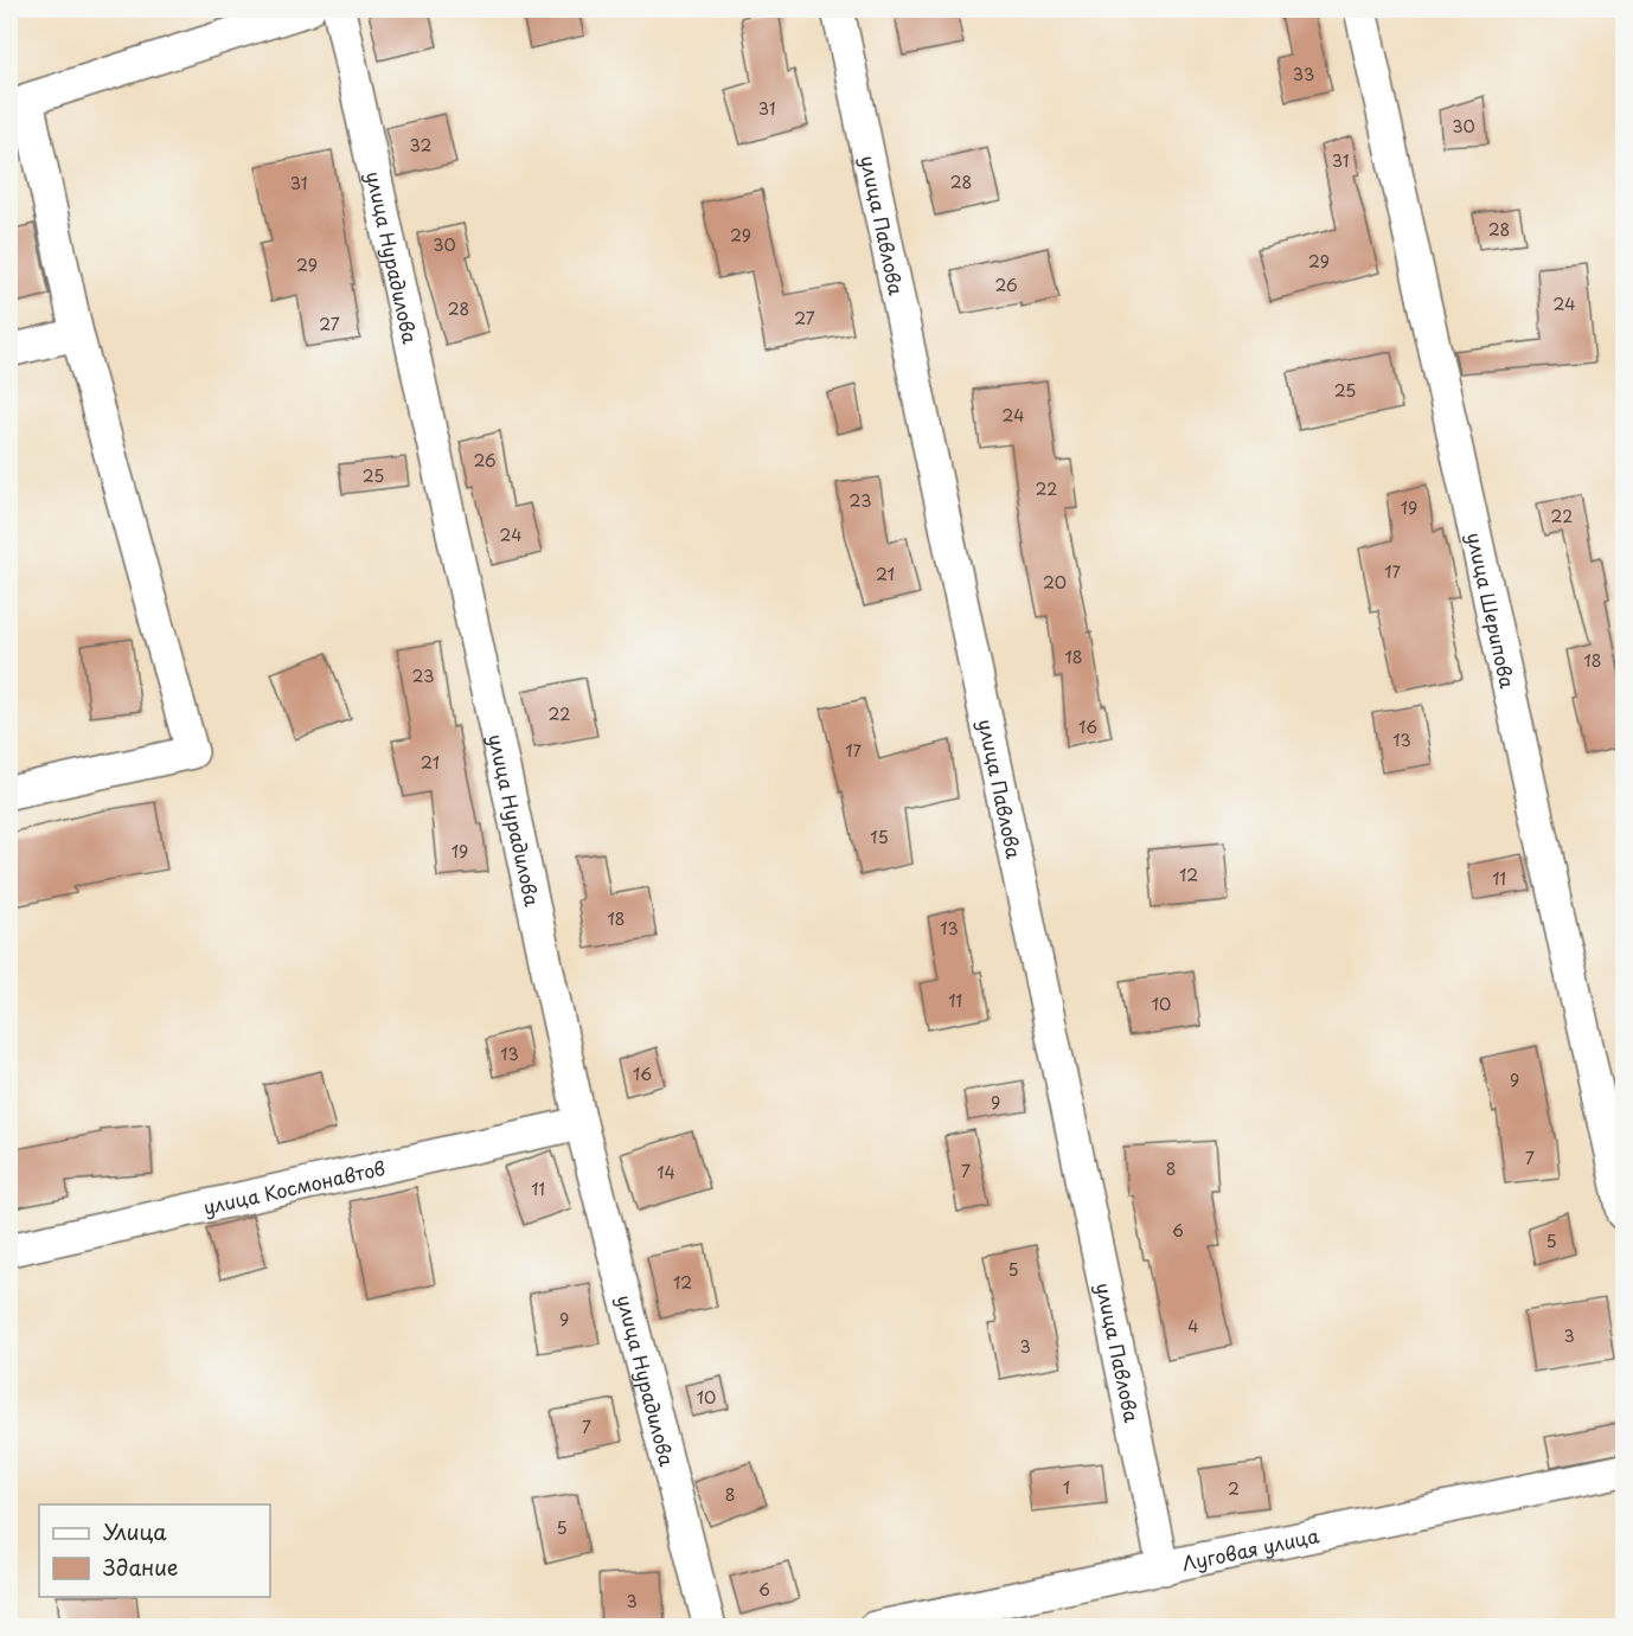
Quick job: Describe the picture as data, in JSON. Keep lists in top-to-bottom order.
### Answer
{
  "streets": {
    "street": [
      "улица Павлова",
      "улица Нурадилова",
      "улица Шерипова",
      "улица Космонавтов",
      "Луговая улица"
    ]
  },
  "crossings": [
    ["улица Павлова", "Луговая улица"],
    ["улица Нурадилова", "улица Космонавтов"]
  ],
  "house_numbers": [
    "33",
    "31",
    "30",
    "32",
    "31",
    "28",
    "31",
    "28",
    "29",
    "30",
    "29",
    "29",
    "26",
    "24",
    "28",
    "27",
    "27",
    "25",
    "24",
    "26",
    "25",
    "22",
    "23",
    "19",
    "22",
    "24",
    "17",
    "21",
    "20",
    "18",
    "18",
    "23",
    "22",
    "16",
    "13",
    "17",
    "21",
    "15",
    "19",
    "12",
    "11",
    "18",
    "13",
    "11",
    "10",
    "13",
    "16",
    "9",
    "9",
    "7",
    "8",
    "7",
    "14",
    "11",
    "6",
    "5",
    "5",
    "12",
    "9",
    "4",
    "3",
    "3",
    "10",
    "7",
    "1",
    "2",
    "8",
    "5",
    "6",
    "3"
  ],
  "legend": ["Улица", "Здание"]
}
